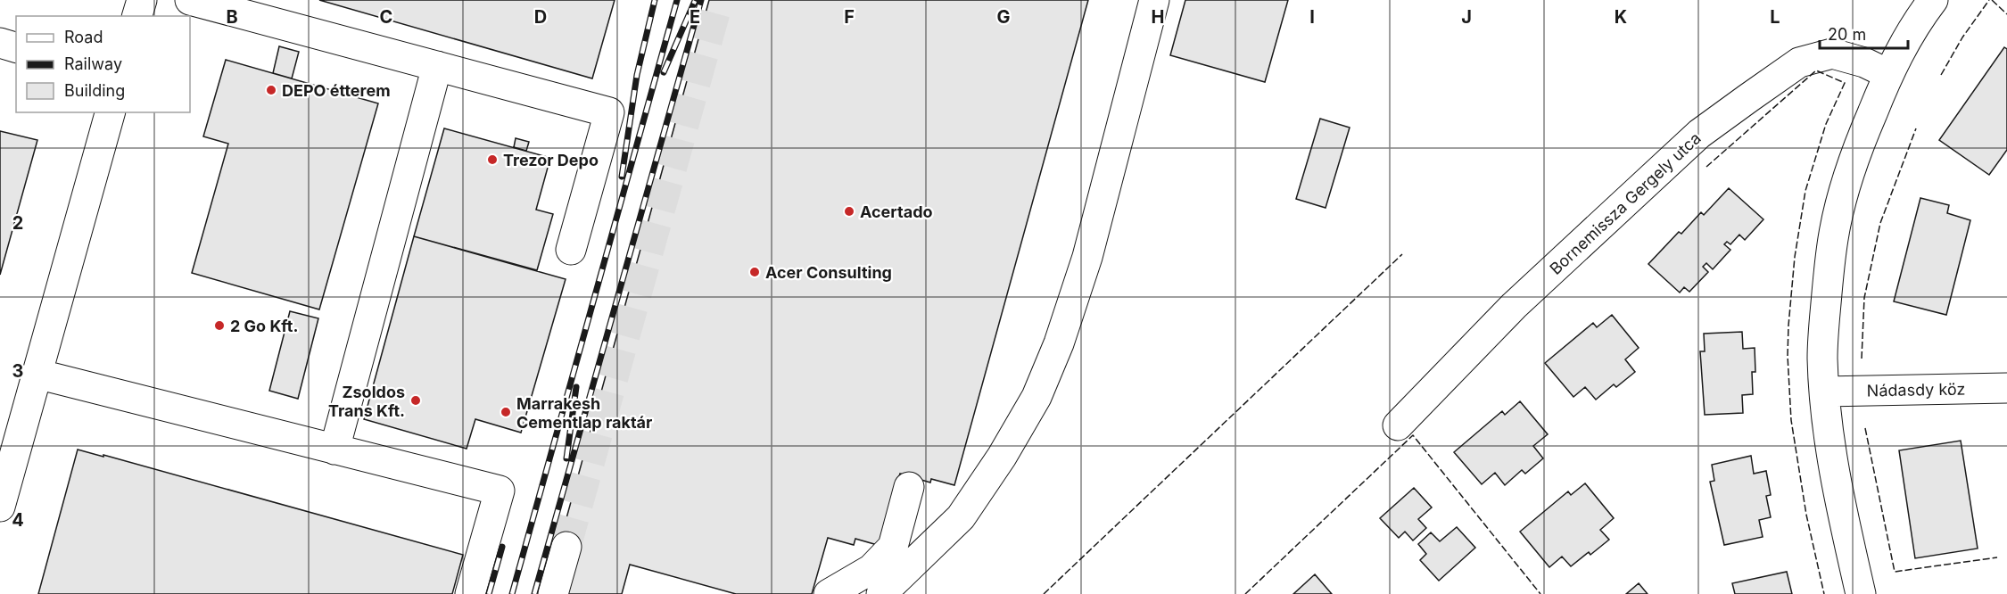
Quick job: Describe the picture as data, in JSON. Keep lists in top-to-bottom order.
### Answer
{
  "streets": {
    "street": ["Bornemissza Gergely utca", "Nádasdy köz"]
  },
  "places": [
    "DEPO étterem",
    "Trezor Depo",
    "Acertado",
    "Acer Consulting",
    "2 Go Kft.",
    "Zsoldos Trans Kft.",
    "Marrakesh Cementlap raktár"
  ],
  "legend": ["Road", "Railway", "Building"],
  "scale_bar": "20 m",
  "grid": {
    "columns": [
      "B",
      "C",
      "D",
      "E",
      "F",
      "G",
      "H",
      "I",
      "J",
      "K",
      "L"
    ],
    "rows": ["2", "3", "4"]
  }
}
